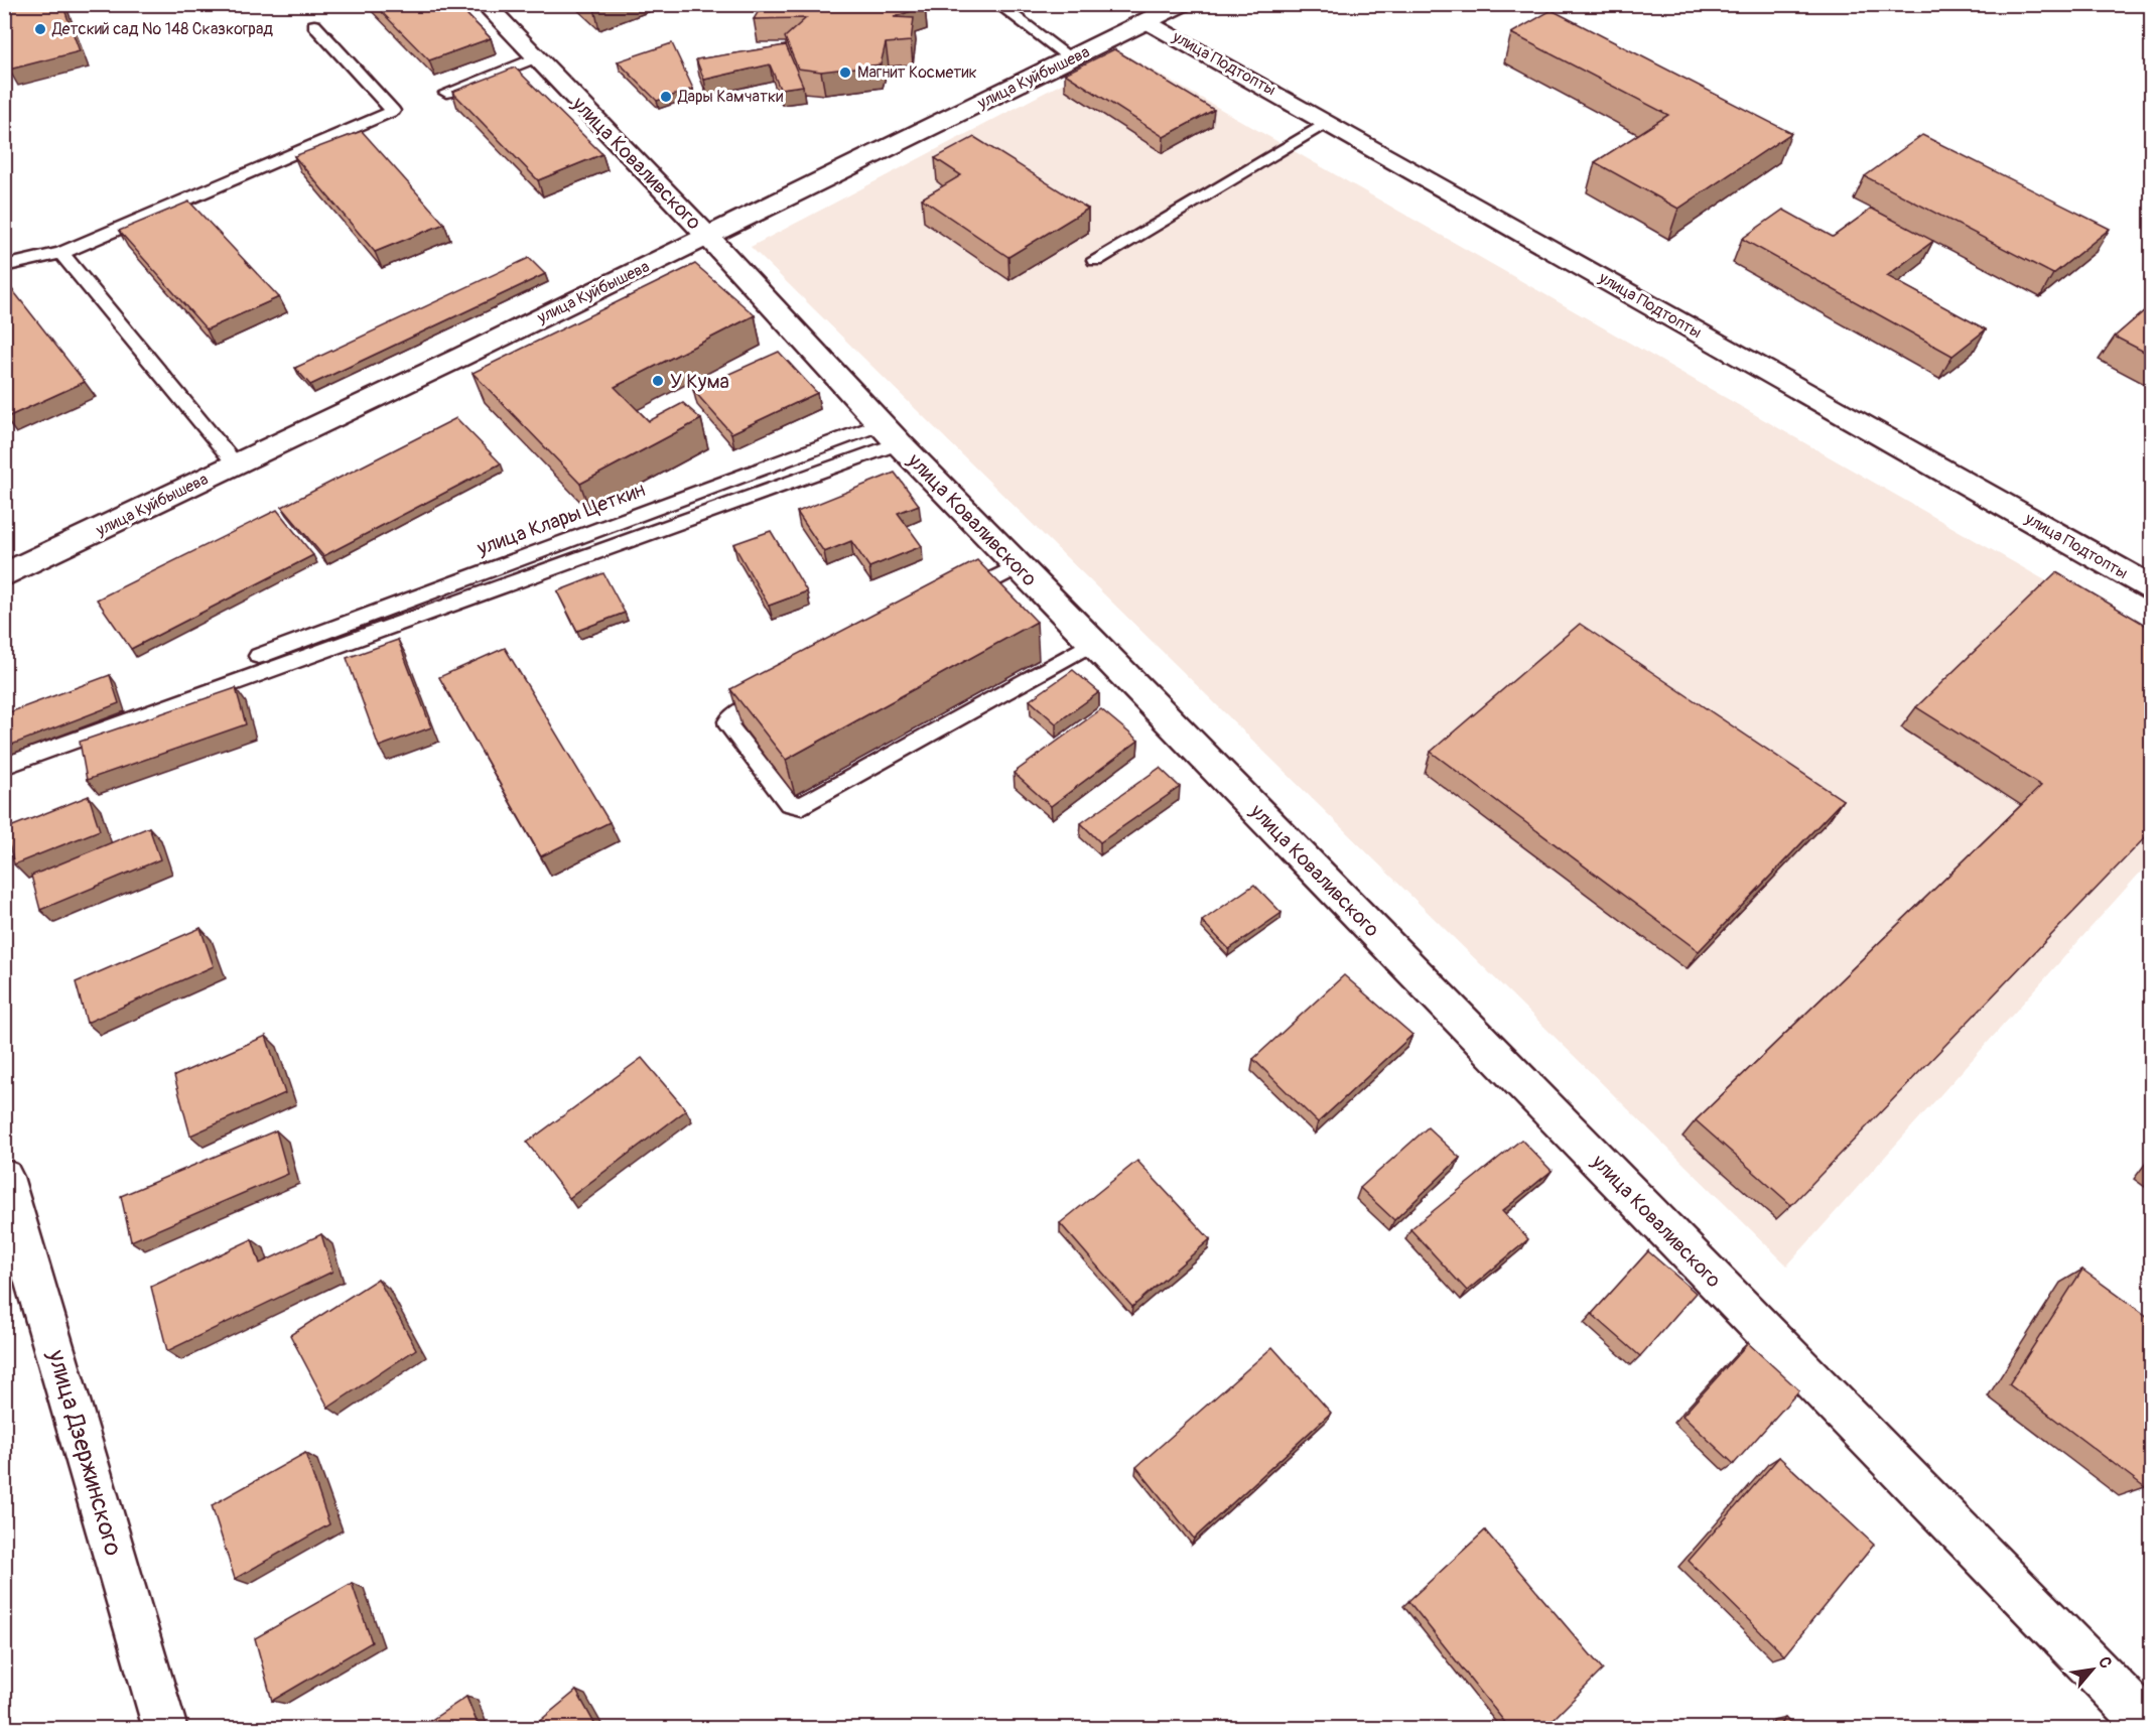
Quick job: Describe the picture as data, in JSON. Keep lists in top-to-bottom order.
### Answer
{
  "streets": {
    "street": [
      "улица Подтопты",
      "улица Куйбышева",
      "улица Коваливского",
      "улица Дзержинского"
    ],
    "lane": ["улица Клары Цеткин"]
  },
  "crossings": [
    ["улица Подтопты", "улица Куйбышева"],
    ["улица Куйбышева", "улица Коваливского"],
    ["улица Коваливского", "улица Клары Цеткин"]
  ],
  "places": [
    "Детский сад № 148 Сказкоград",
    "Магнит Косметик",
    "Дары Камчатки",
    "У Кума"
  ],
  "north": "top right"
}
